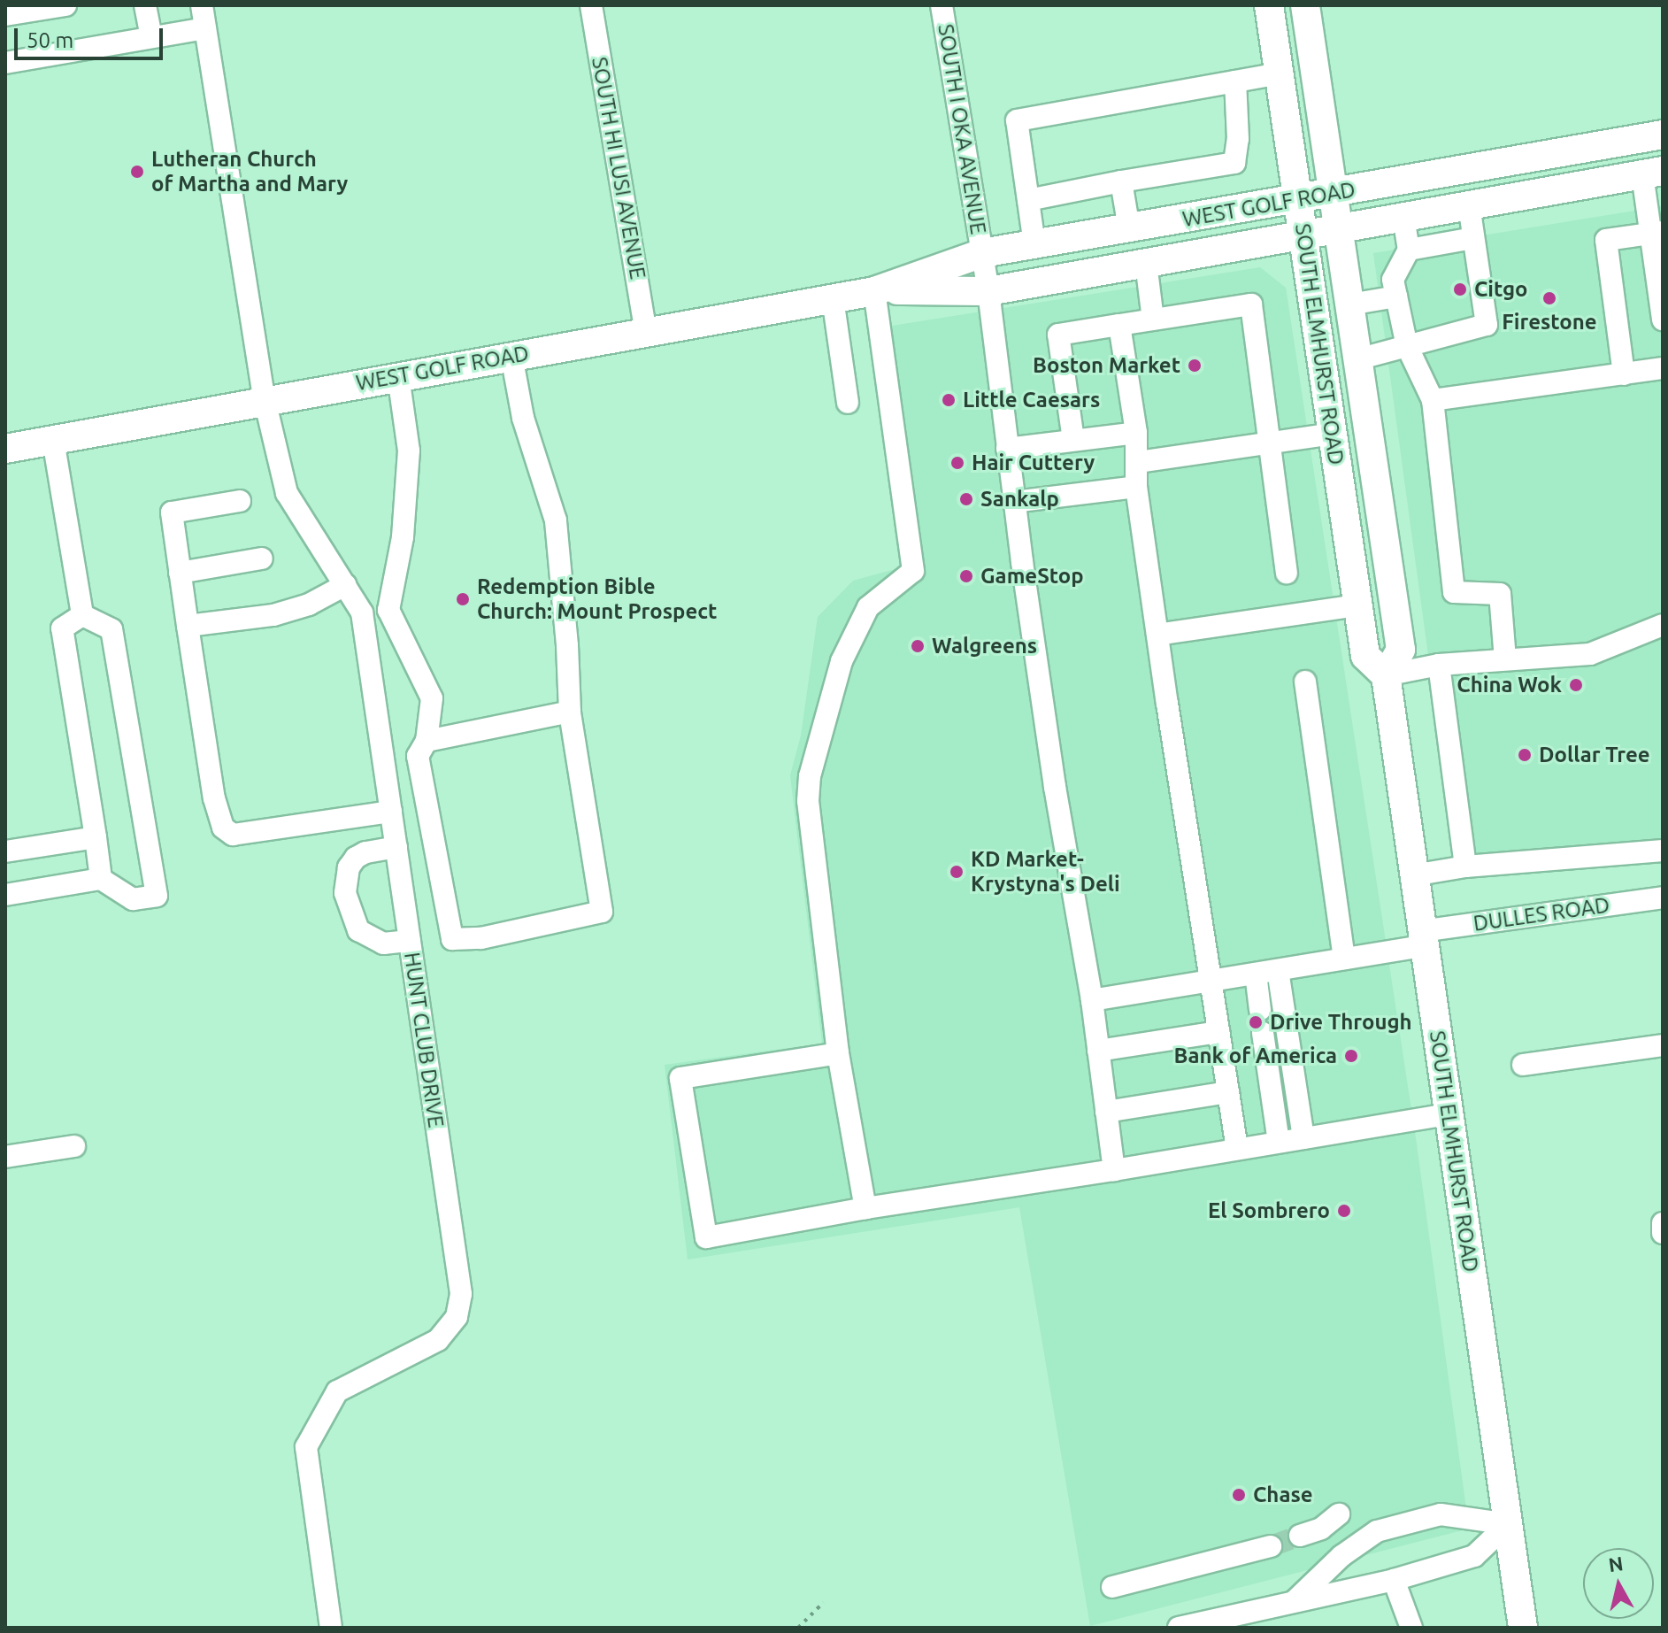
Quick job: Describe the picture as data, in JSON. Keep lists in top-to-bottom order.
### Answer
{
  "streets": {
    "main road": ["WEST GOLF ROAD", "SOUTH ELMHURST ROAD"],
    "street": [
      "SOUTH I OKA AVENUE",
      "SOUTH HI LUSI AVENUE",
      "DULLES ROAD",
      "HUNT CLUB DRIVE"
    ]
  },
  "crossings": [
    ["SOUTH I OKA AVENUE", "WEST GOLF ROAD"],
    ["SOUTH I OKA AVENUE", "DULLES ROAD"],
    ["SOUTH HI LUSI AVENUE", "WEST GOLF ROAD"],
    ["WEST GOLF ROAD", "SOUTH ELMHURST ROAD"],
    ["WEST GOLF ROAD", "HUNT CLUB DRIVE"],
    ["SOUTH ELMHURST ROAD", "DULLES ROAD"]
  ],
  "places": [
    "Lutheran Church of Martha and Mary",
    "Citgo",
    "Firestone",
    "Boston Market",
    "Little Caesars",
    "Hair Cuttery",
    "Sankalp",
    "GameStop",
    "Redemption Bible Church: Mount Prospect",
    "Walgreens",
    "China Wok",
    "Dollar Tree",
    "KD Market- Krystyna's Deli",
    "Drive Through",
    "Bank of America",
    "El Sombrero",
    "Chase"
  ],
  "scale_bar": "50 m",
  "north": "top"
}
